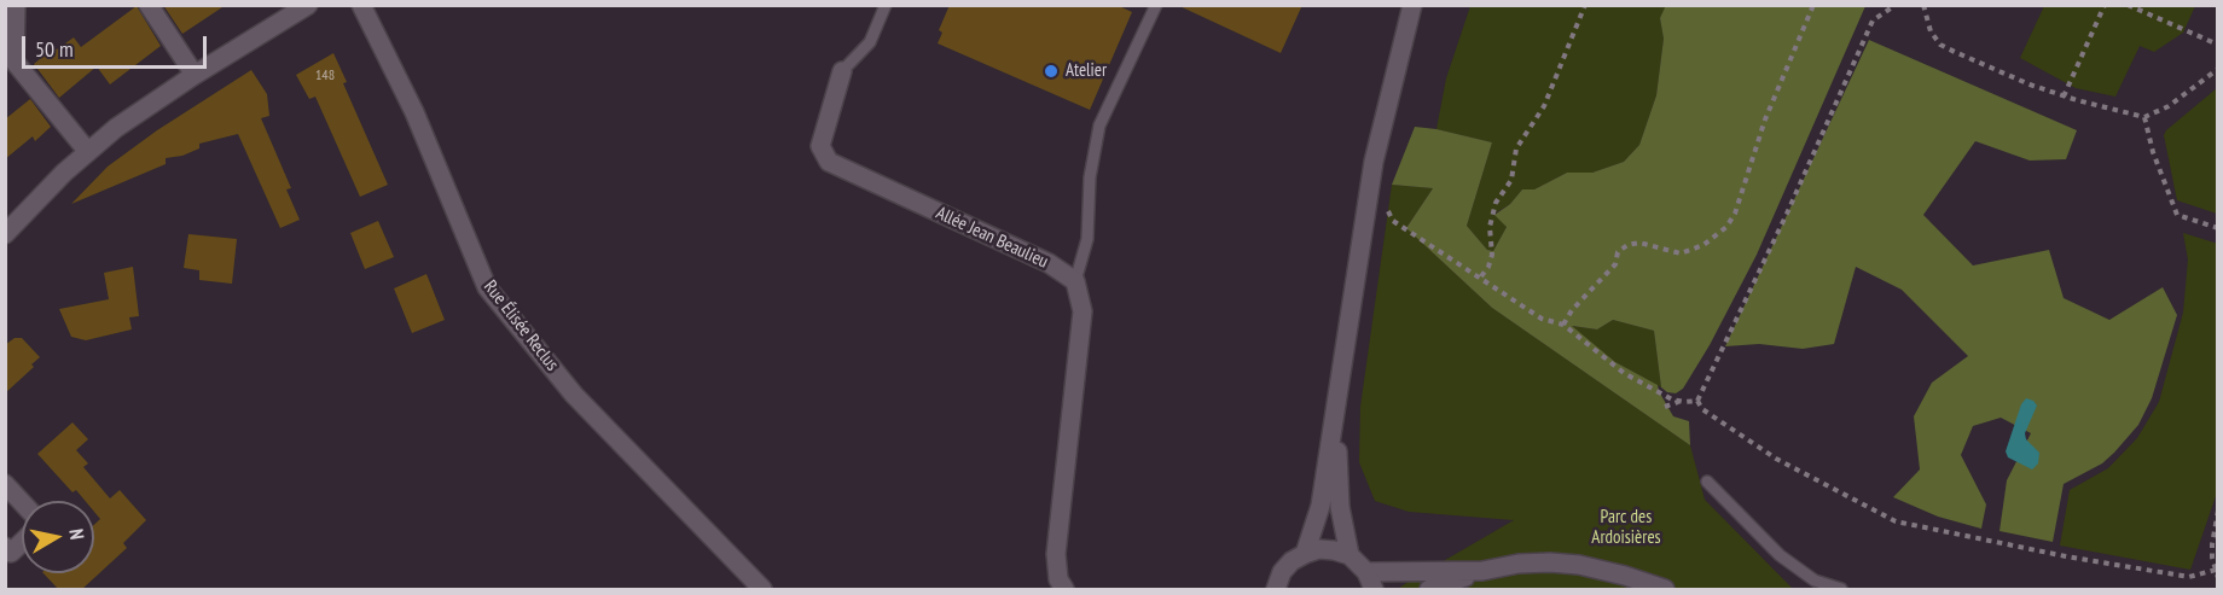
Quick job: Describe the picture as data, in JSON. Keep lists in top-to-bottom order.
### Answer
{
  "streets": {
    "street": ["Allée Jean Beaulieu", "Rue Élisée Reclus"]
  },
  "parks": ["Parc des Ardoisières"],
  "places": ["Atelier"],
  "house_numbers": ["148"],
  "scale_bar": "50 m",
  "north": "right"
}
